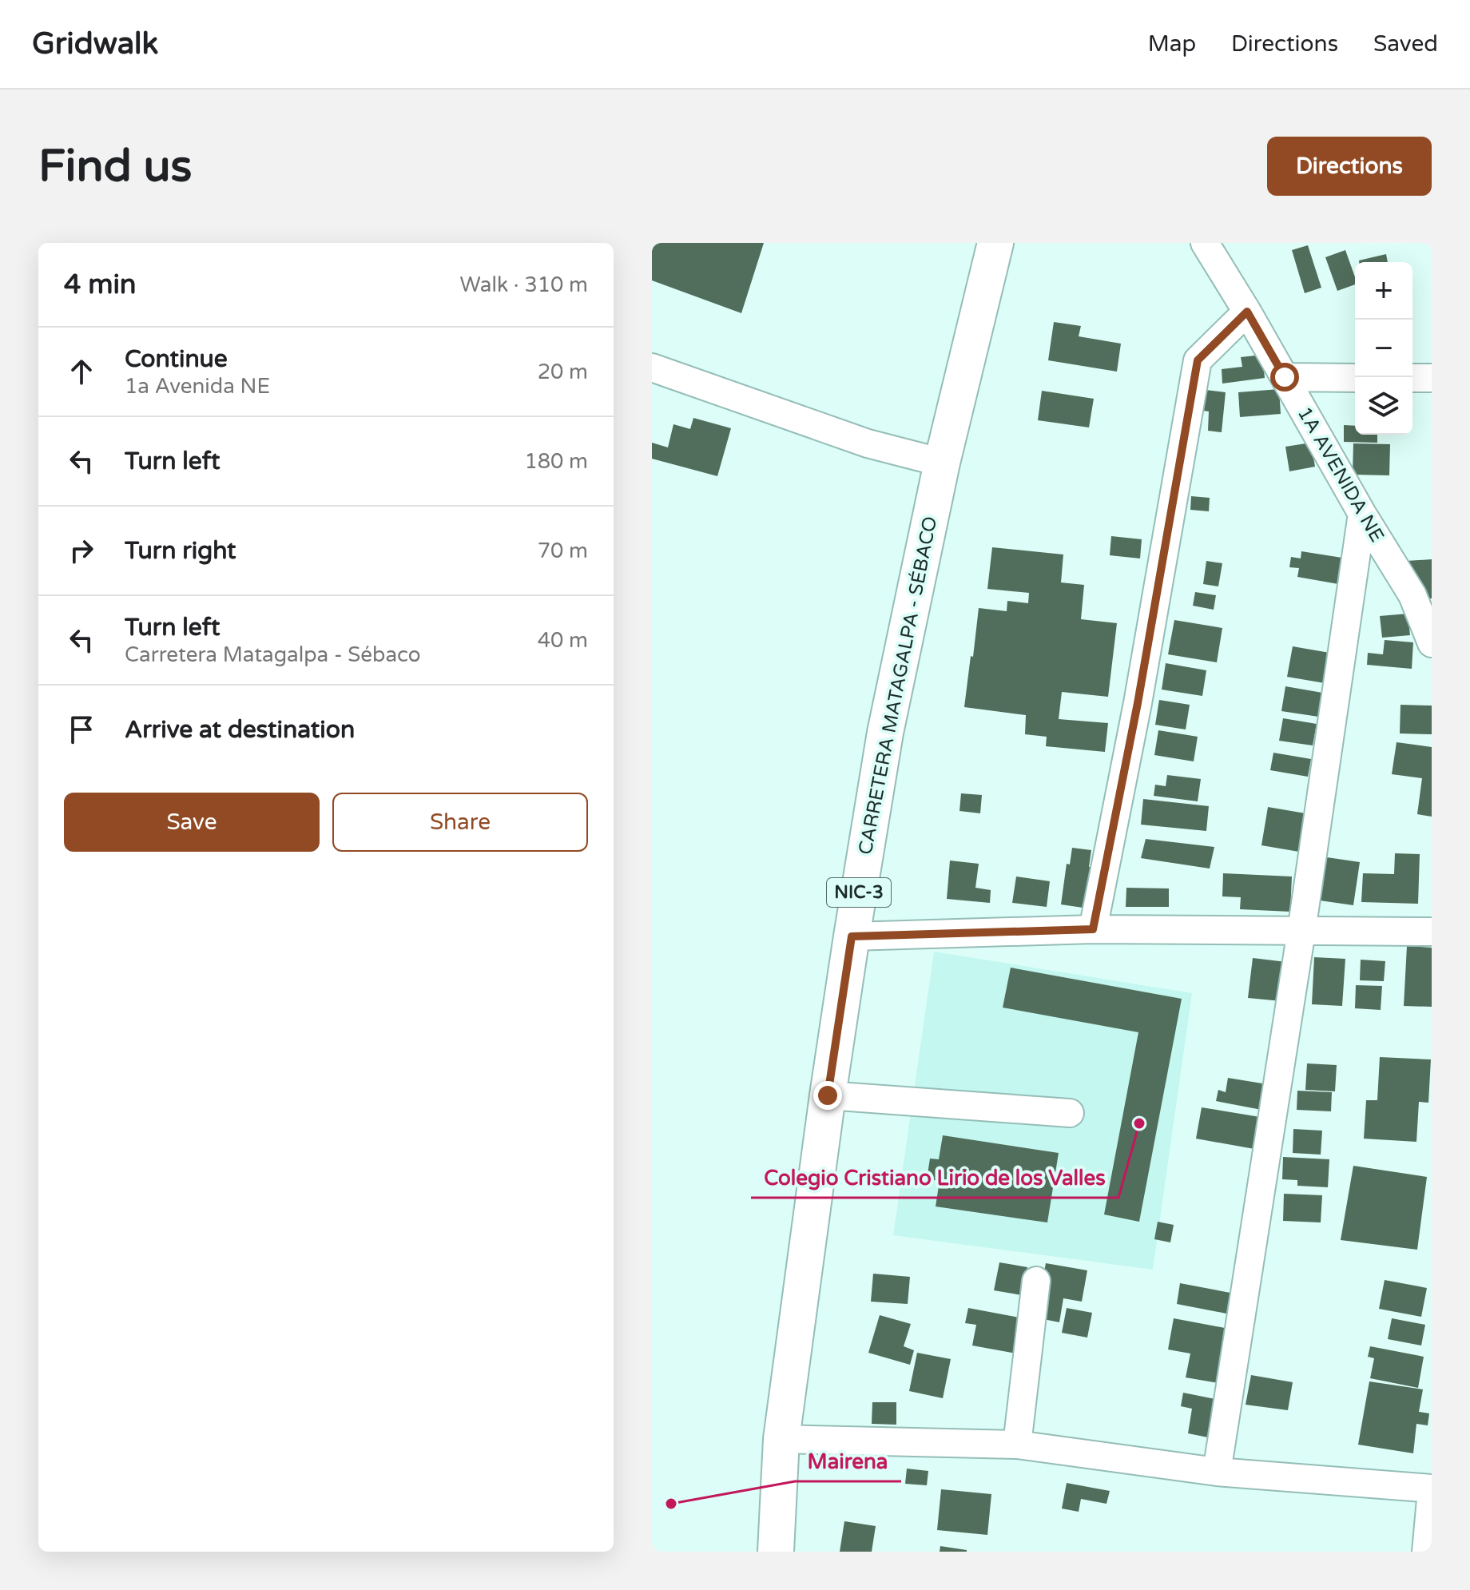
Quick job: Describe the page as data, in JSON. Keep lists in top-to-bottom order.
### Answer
{
  "streets": {
    "main road": ["CARRETERA MATAGALPA - SÉBACO", "NIC-3"],
    "street": ["1A AVENIDA NE"]
  },
  "places": ["Colegio Cristiano Lirio de los Valles", "Mairena"],
  "page": {
    "header": "Gridwalk",
    "nav": ["Map", "Directions", "Saved"],
    "buttons": [
      "Directions",
      ["Save", "Share"]
    ],
    "title": "Find us",
    "heading": ["4 min", "Walk · 310 m"],
    "map_buttons": ["+", "−"],
    "list": [
      ["Continue", "1a Avenida NE", "20 m"],
      ["Turn left", "180 m"],
      ["Turn right", "70 m"],
      ["Turn left", "Carretera Matagalpa - Sébaco", "40 m"],
      "Arrive at destination"
    ]
  }
}
